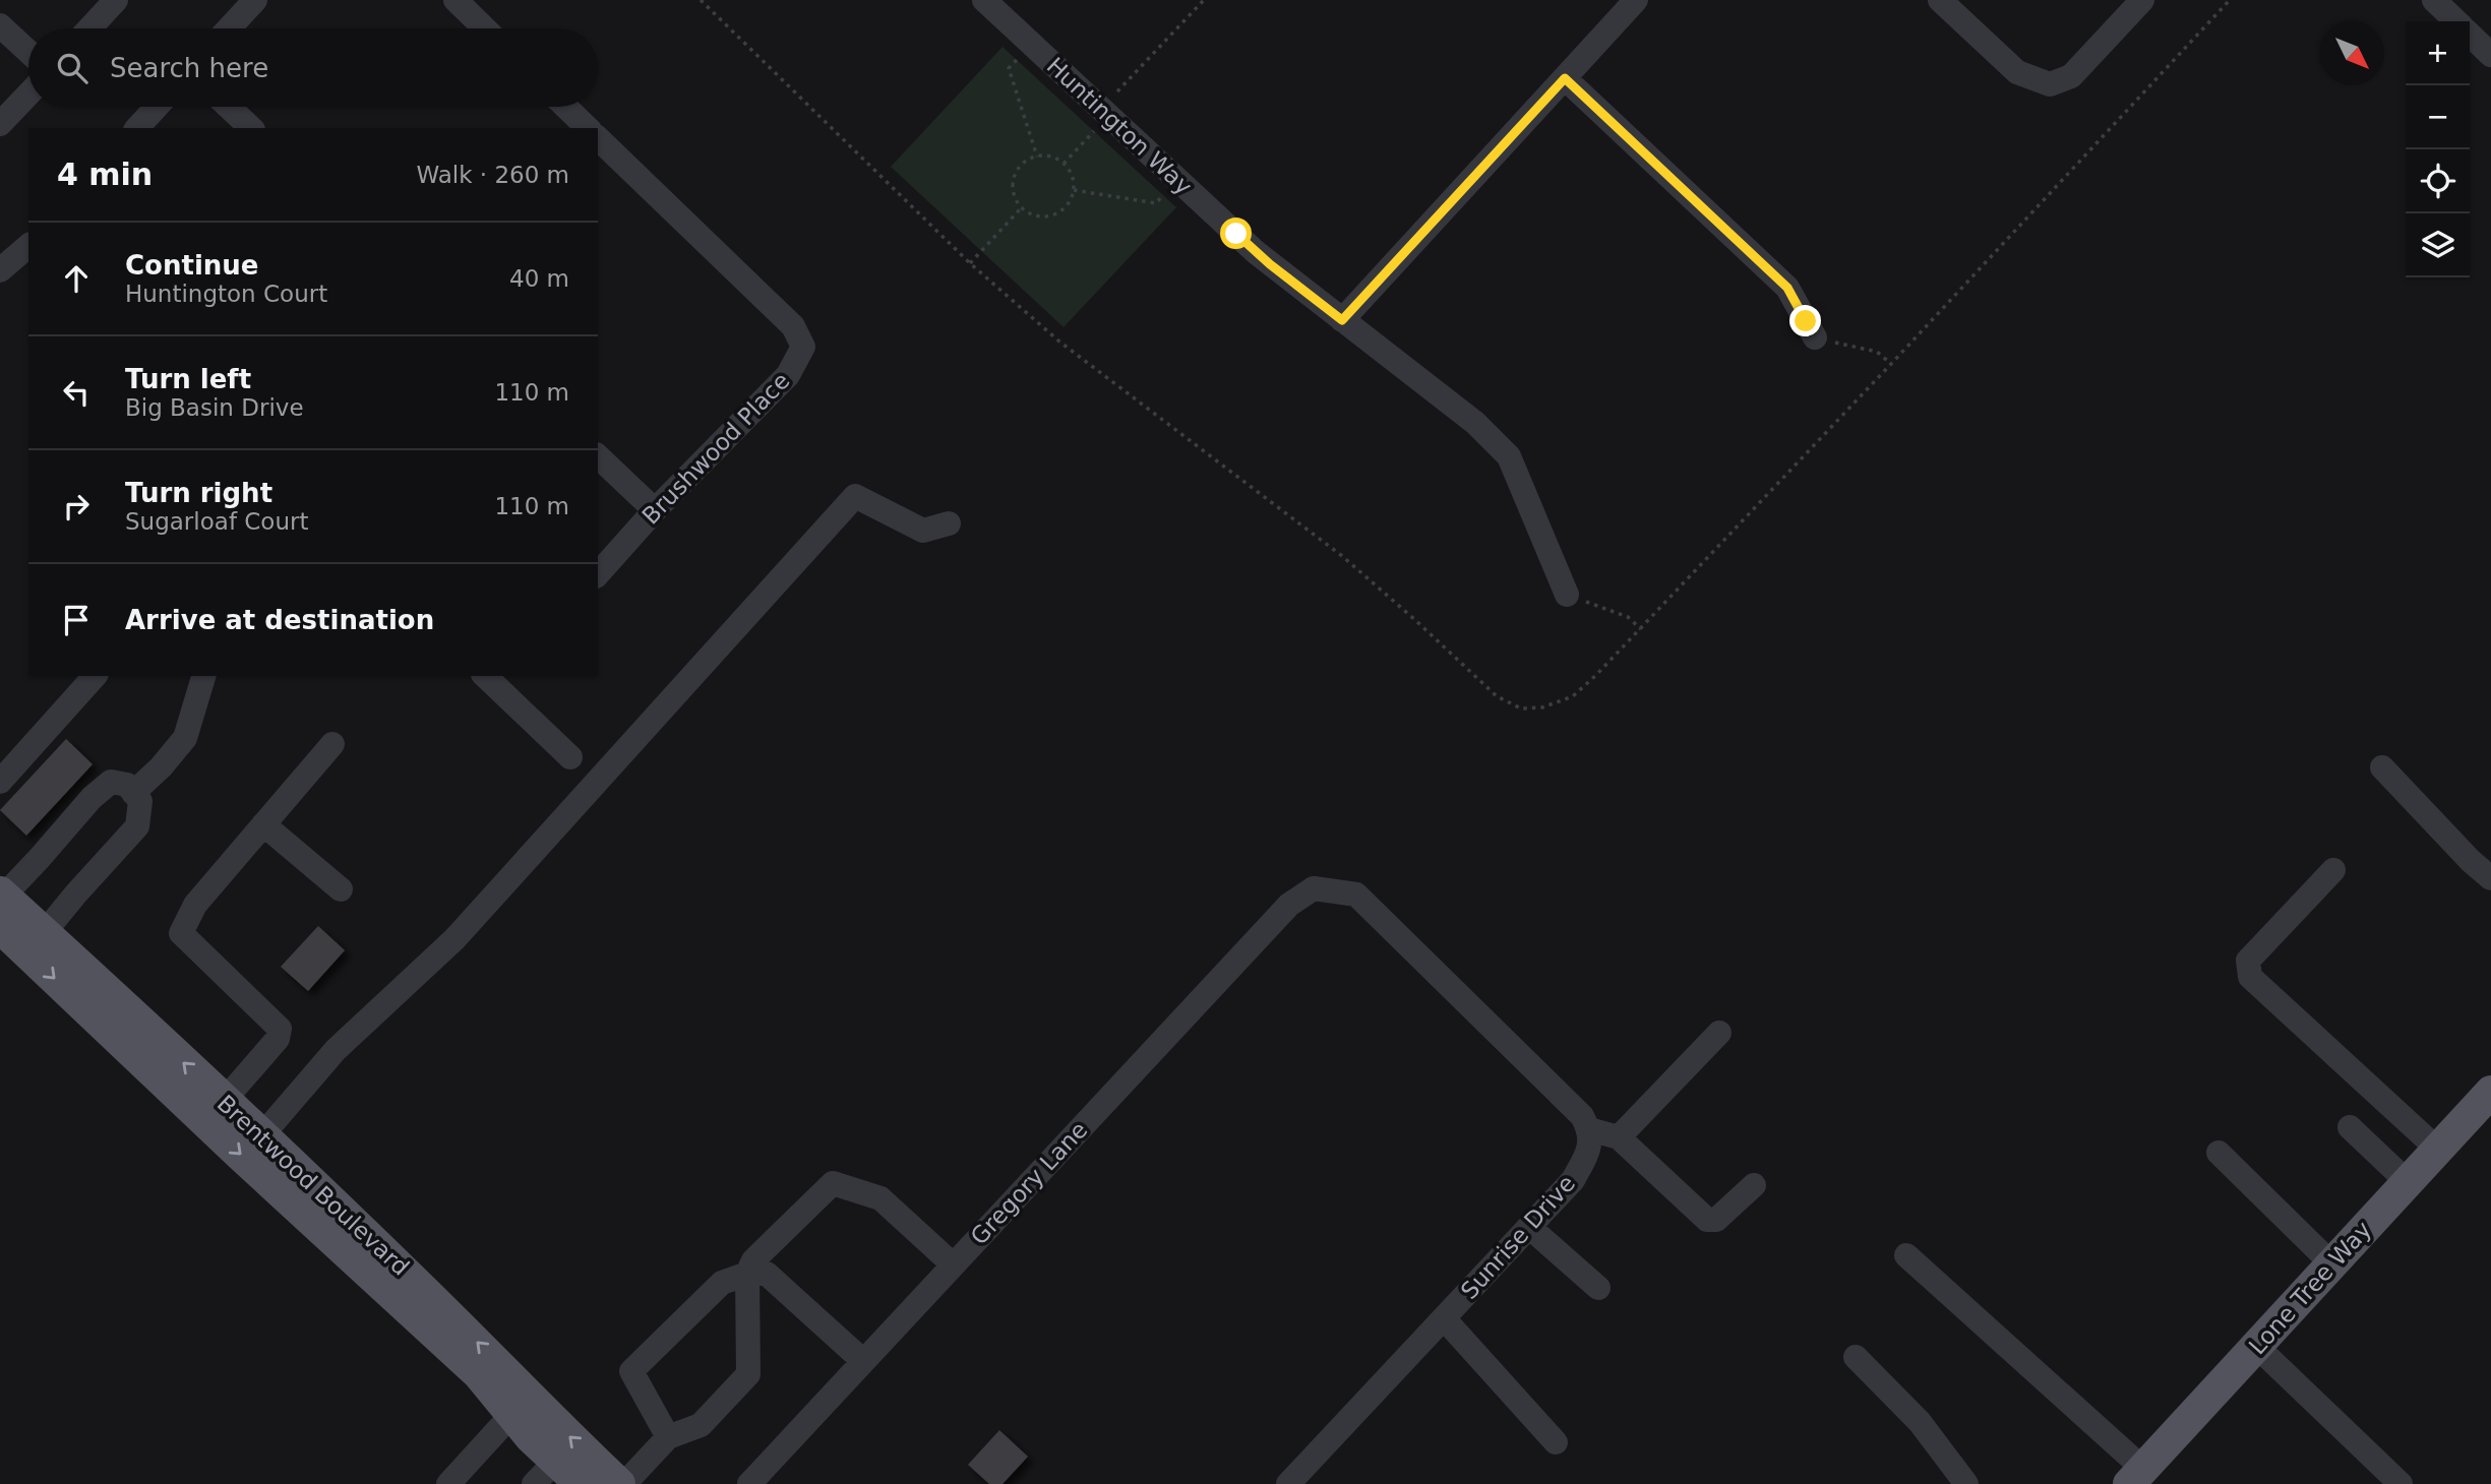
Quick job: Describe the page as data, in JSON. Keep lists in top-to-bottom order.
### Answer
{
  "streets": {
    "main road": ["Brentwood Boulevard", "Lone Tree Way"],
    "street": [
      "Huntington Way",
      "Brushwood Place",
      "Gregory Lane",
      "Sunrise Drive"
    ]
  },
  "crossings": [
    ["Gregory Lane", "Sunrise Drive"]
  ],
  "north": "bottom right",
  "page": {
    "map_buttons": ["+", "−"],
    "search": "Search here",
    "heading": ["4 min", "Walk · 260 m"],
    "list": [
      ["Continue", "Huntington Court", "40 m"],
      ["Turn left", "Big Basin Drive", "110 m"],
      ["Turn right", "Sugarloaf Court", "110 m"],
      "Arrive at destination"
    ]
  }
}
